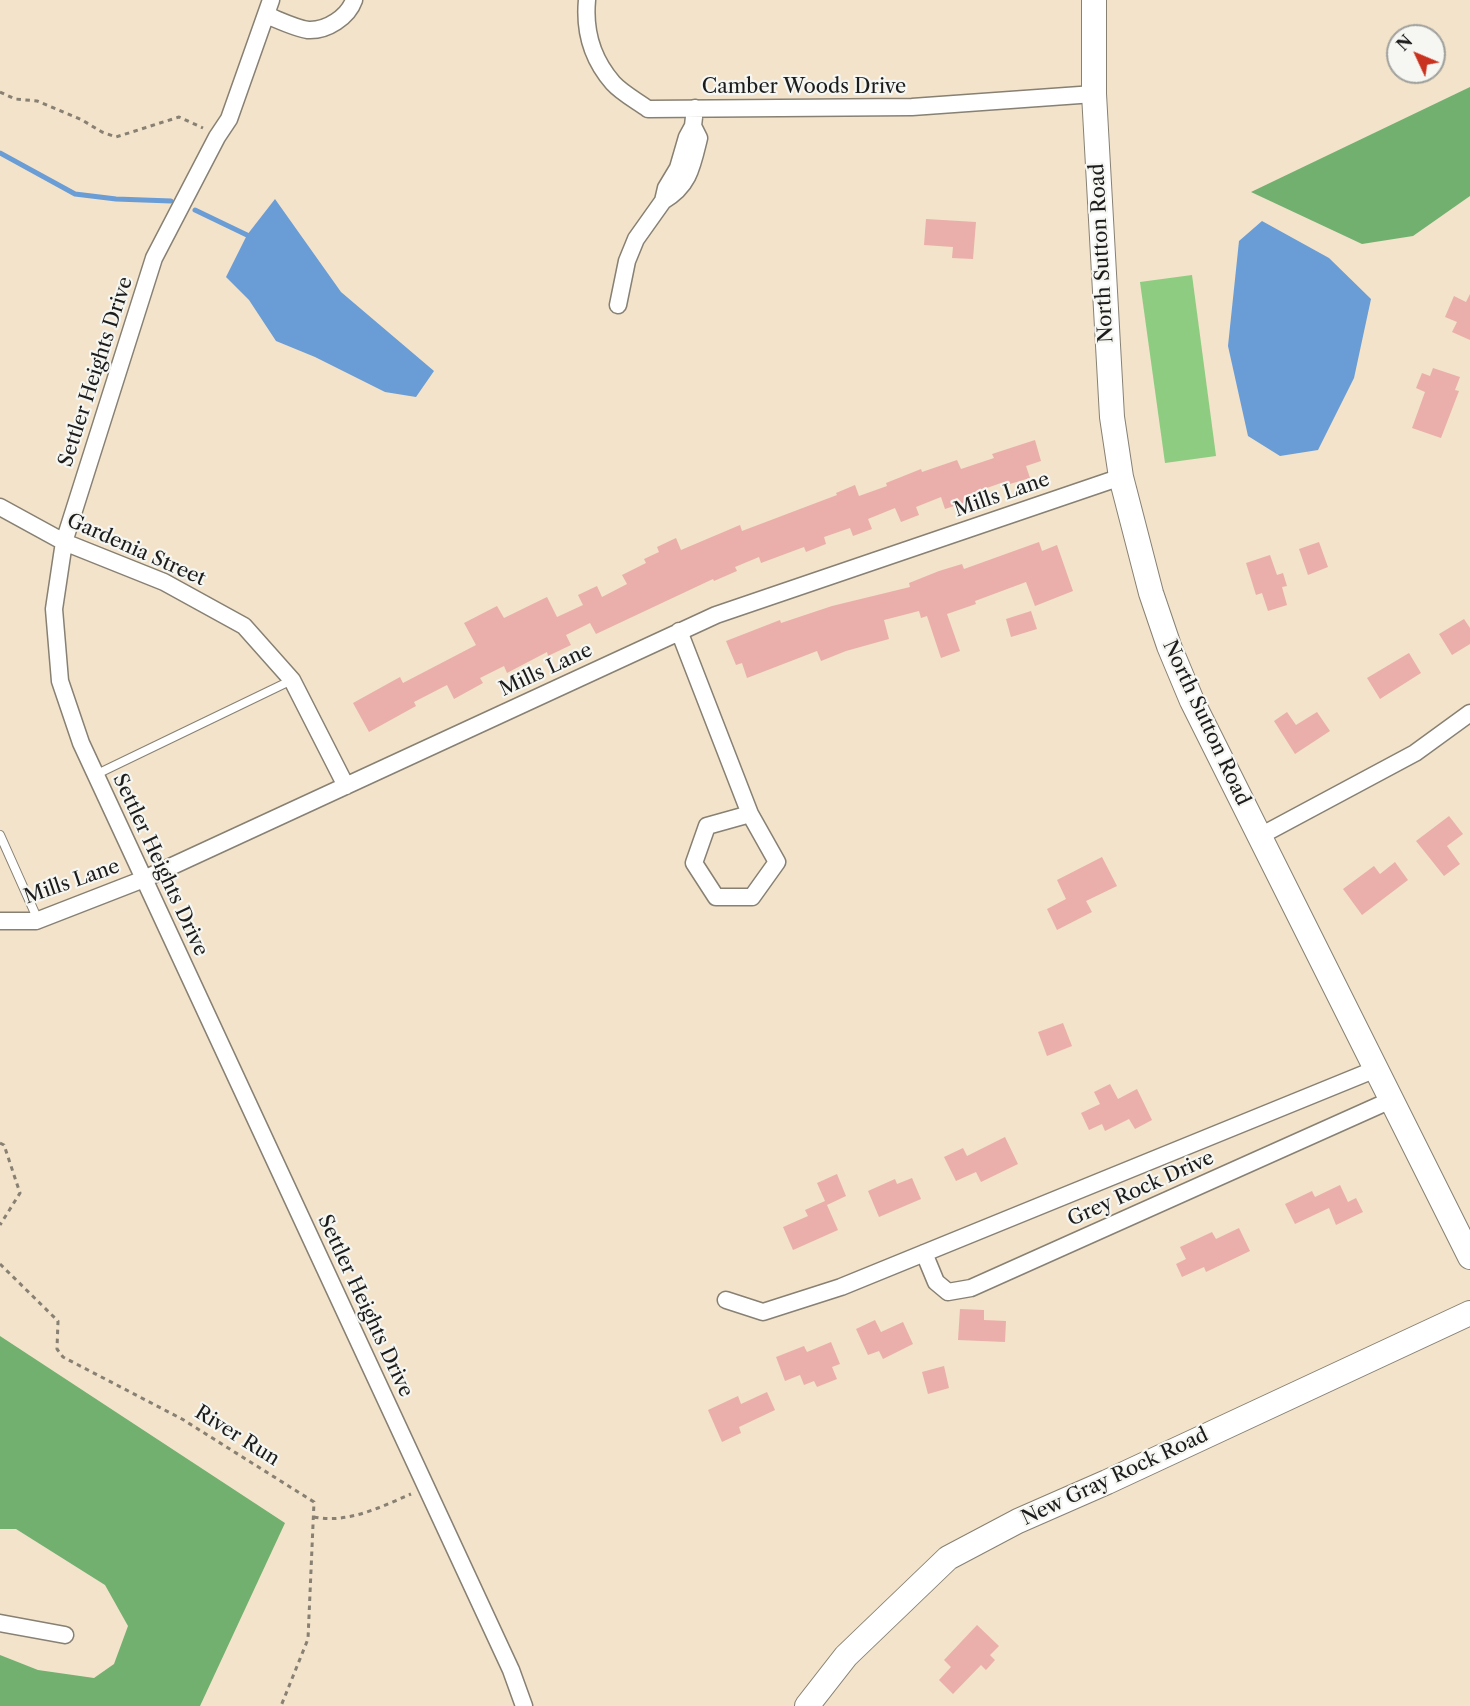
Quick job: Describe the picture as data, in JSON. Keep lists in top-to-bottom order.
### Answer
{
  "streets": {
    "main road": ["North Sutton Road", "New Gray Rock Road"],
    "street": [
      "Camber Woods Drive",
      "Settler Heights Drive",
      "Mills Lane",
      "Gardenia Street",
      "Grey Rock Drive"
    ],
    "path": ["River Run"]
  },
  "crossings": [
    ["Camber Woods Drive", "North Sutton Road"],
    ["North Sutton Road", "Mills Lane"],
    ["North Sutton Road", "Grey Rock Drive"],
    ["Settler Heights Drive", "Mills Lane"],
    ["Settler Heights Drive", "Gardenia Street"],
    ["Mills Lane", "Gardenia Street"]
  ],
  "north": "top left"
}
